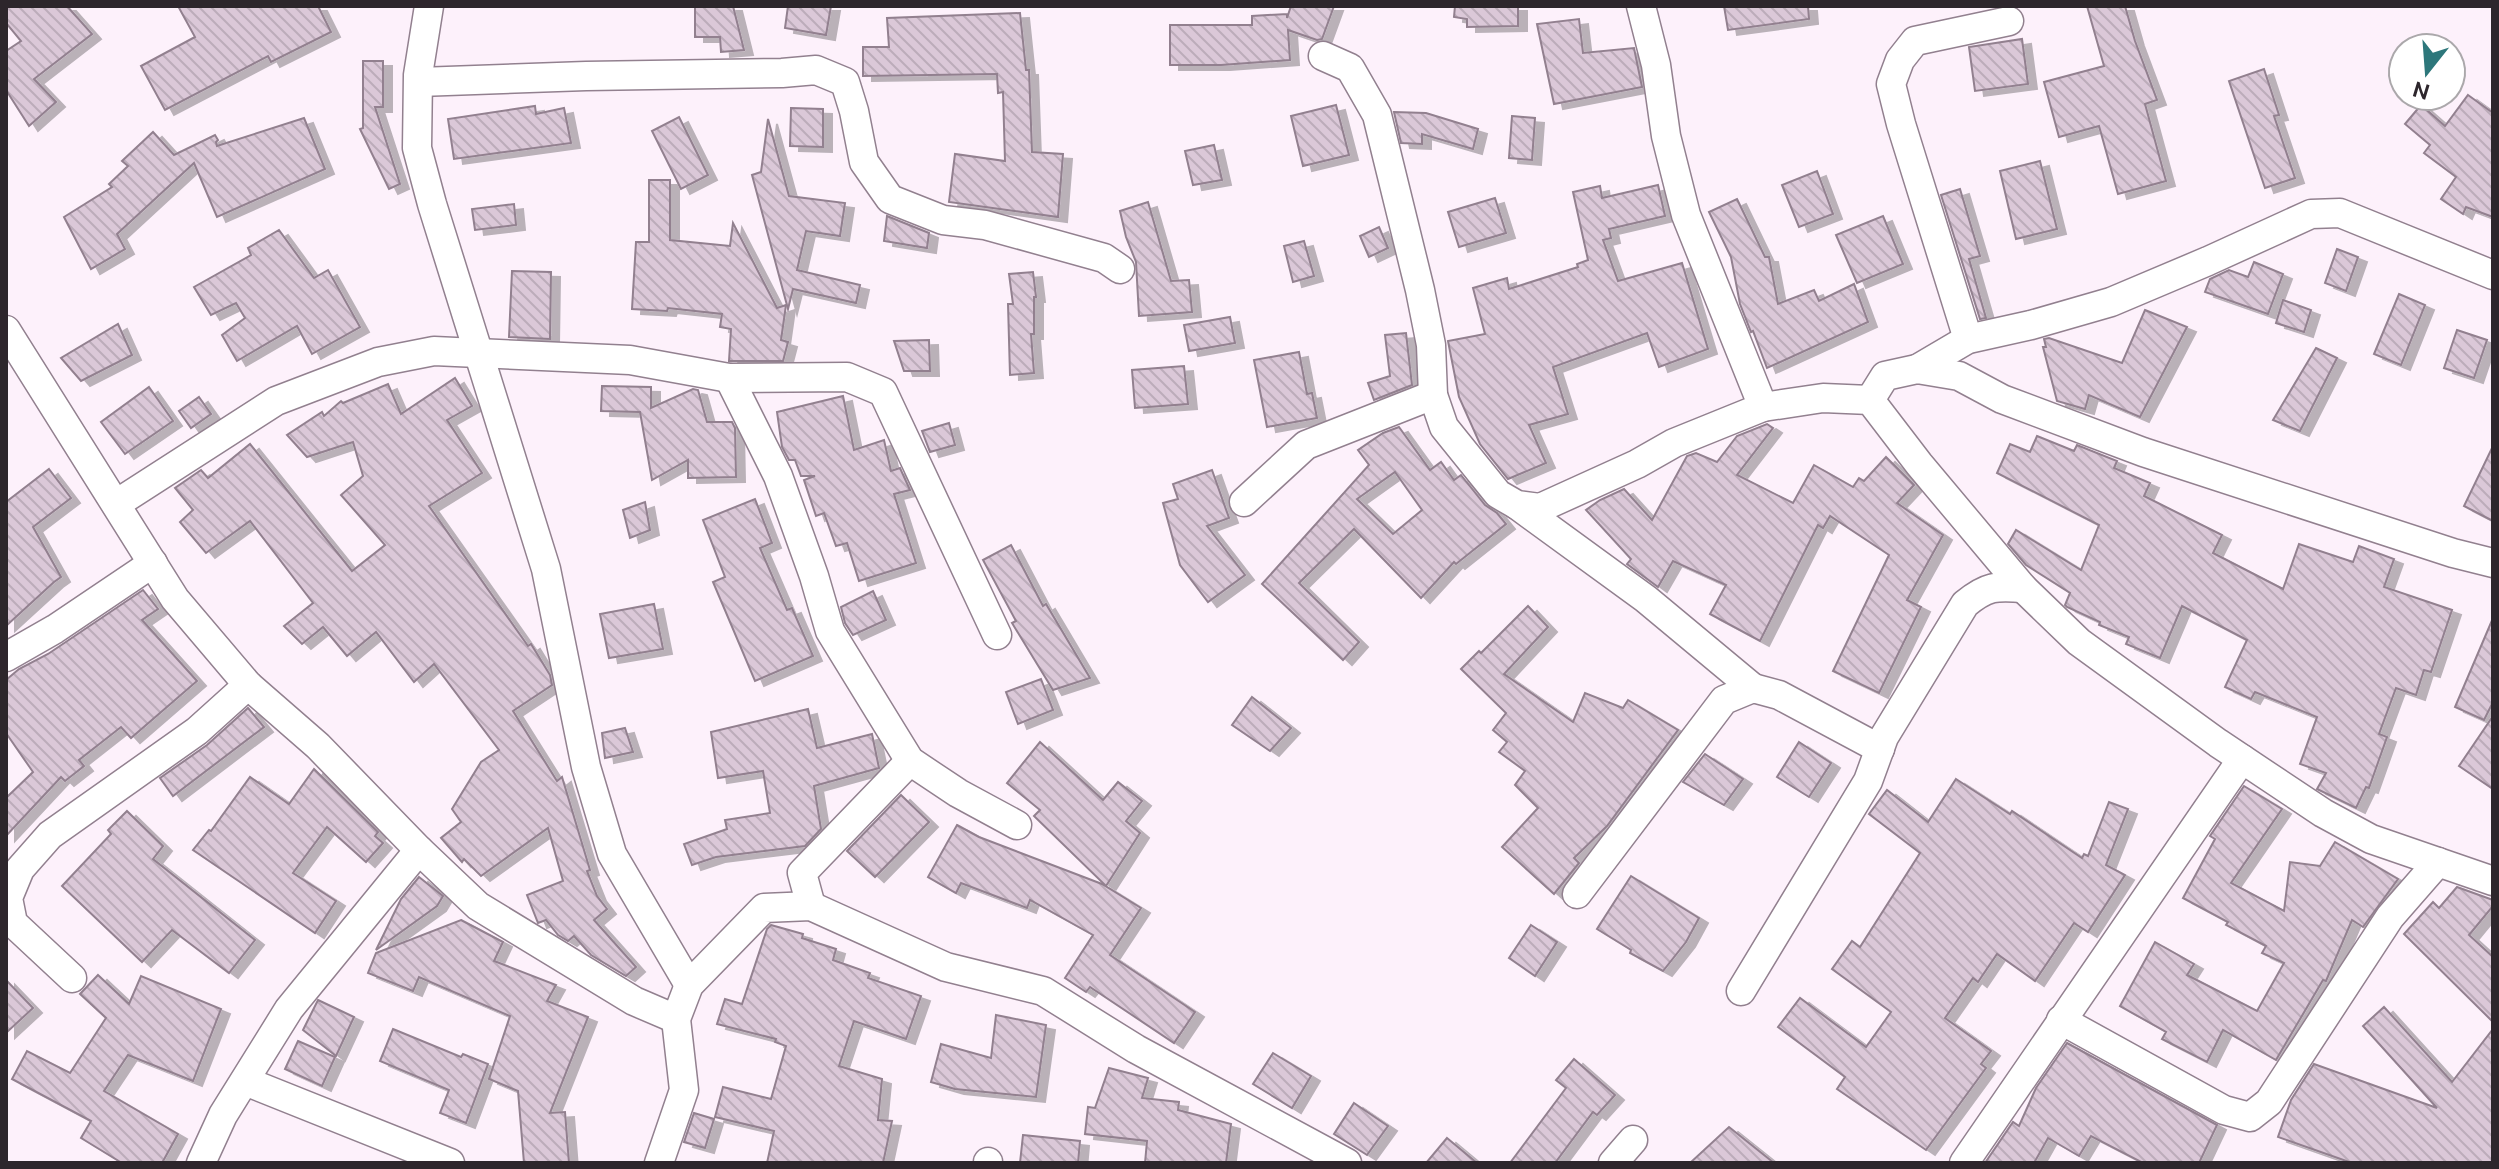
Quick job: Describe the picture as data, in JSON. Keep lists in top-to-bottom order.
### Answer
{
  "north": "bottom"
}
